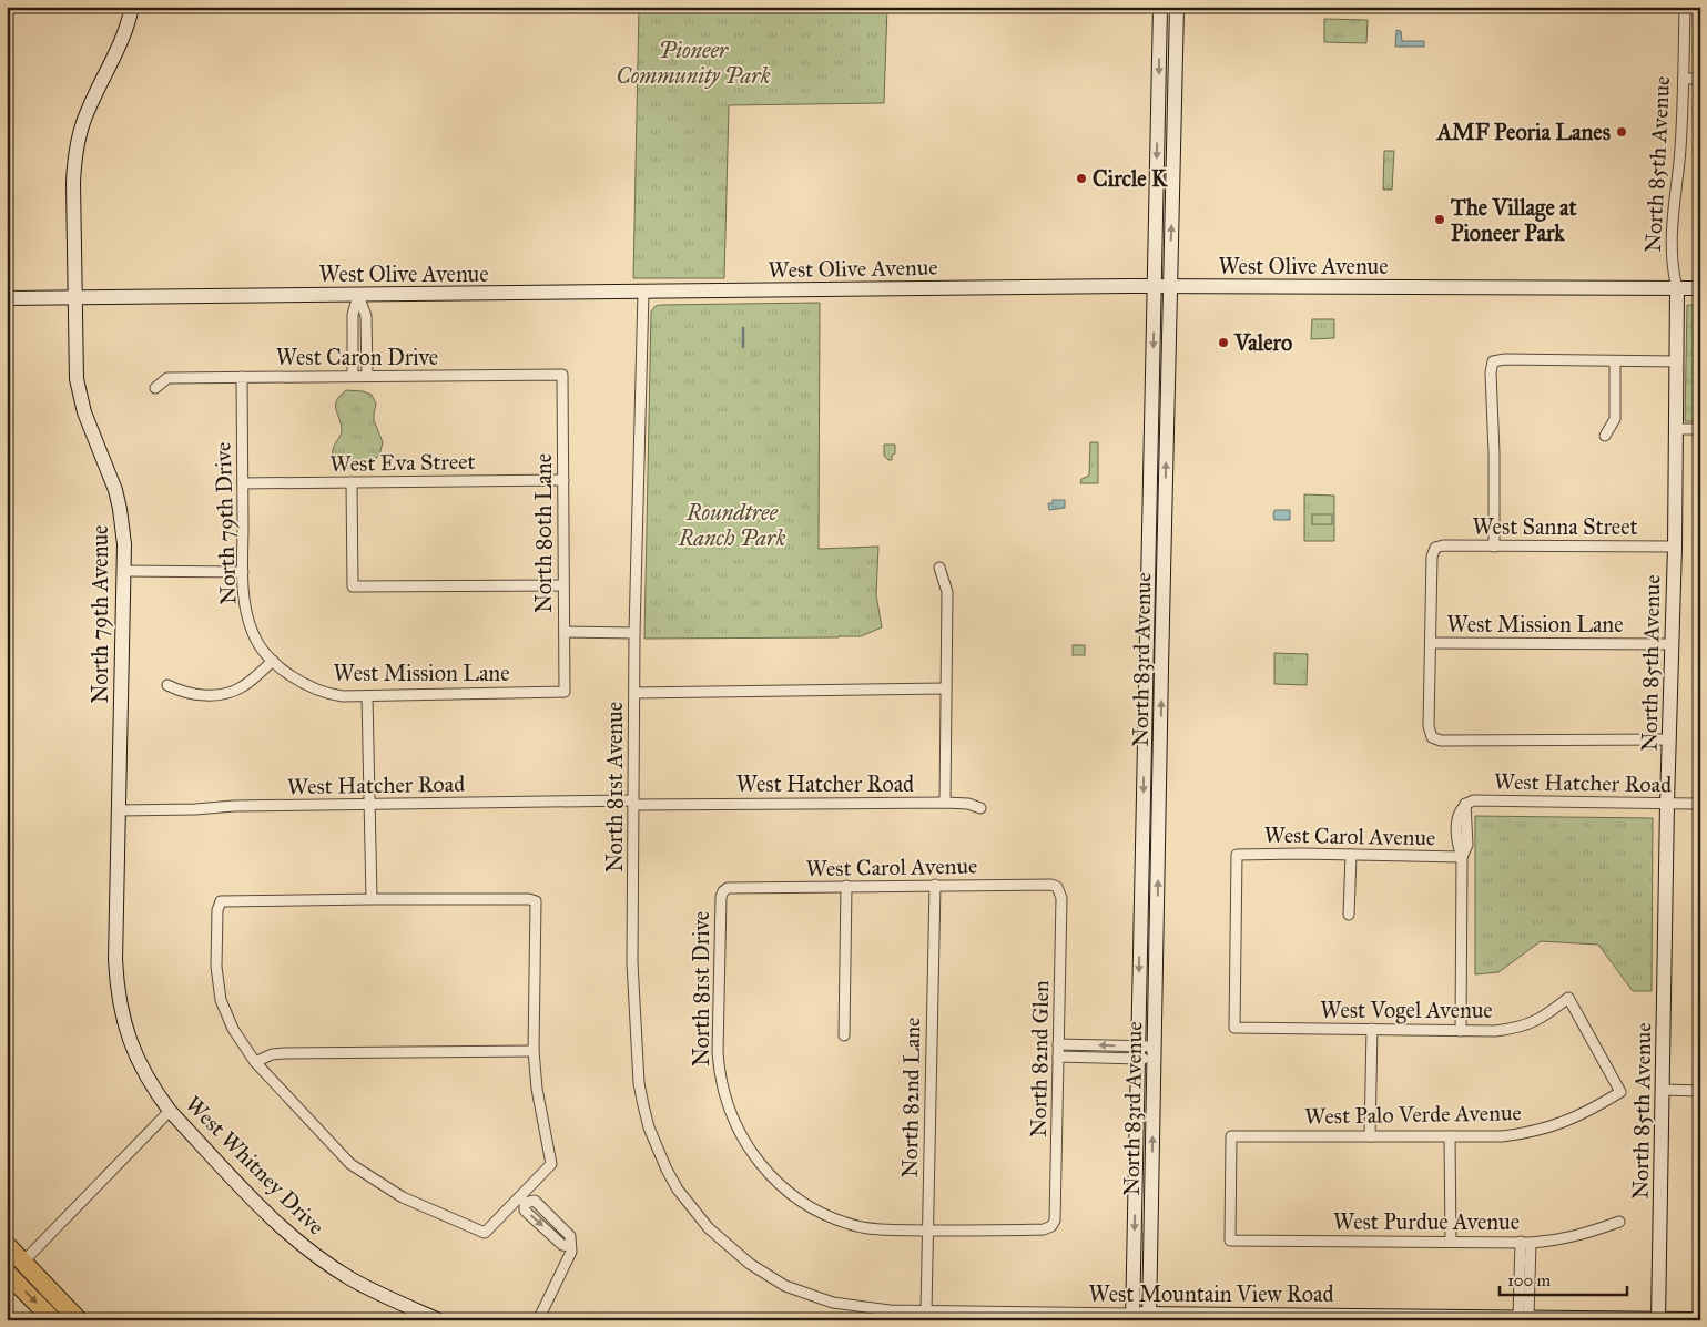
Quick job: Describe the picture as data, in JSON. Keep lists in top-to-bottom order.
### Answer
{
  "streets": {
    "main road": [
      "North 85th Avenue",
      "West Olive Avenue",
      "North 79th Avenue",
      "North 83rd Avenue",
      "West Whitney Drive",
      "West Mountain View Road"
    ],
    "street": [
      "West Caron Drive",
      "West Eva Street",
      "North 79th Drive",
      "West Sanna Street",
      "North 80th Lane",
      "West Mission Lane",
      "West Hatcher Road",
      "North 81st Avenue",
      "West Carol Avenue",
      "North 81st Drive",
      "West Vogel Avenue",
      "North 82nd Glen",
      "North 82nd Lane",
      "West Palo Verde Avenue",
      "West Purdue Avenue"
    ]
  },
  "crossings": [
    ["North 85th Avenue", "West Olive Avenue"],
    ["North 85th Avenue", "West Sanna Street"],
    ["North 85th Avenue", "West Mission Lane"],
    ["North 85th Avenue", "West Hatcher Road"],
    ["North 85th Avenue", "West Mountain View Road"],
    ["West Olive Avenue", "North 79th Avenue"],
    ["West Olive Avenue", "North 83rd Avenue"],
    ["West Olive Avenue", "North 81st Avenue"],
    ["West Caron Drive", "North 79th Drive"],
    ["West Caron Drive", "North 80th Lane"],
    ["West Eva Street", "North 79th Drive"],
    ["West Eva Street", "North 80th Lane"],
    ["North 79th Drive", "West Mission Lane"],
    ["West Sanna Street", "West Mission Lane"],
    ["North 80th Lane", "West Mission Lane"],
    ["North 79th Avenue", "West Hatcher Road"],
    ["North 79th Avenue", "West Whitney Drive"],
    ["North 83rd Avenue", "West Mountain View Road"],
    ["West Hatcher Road", "North 81st Avenue"],
    ["West Hatcher Road", "West Carol Avenue"],
    ["North 81st Avenue", "West Mountain View Road"],
    ["West Carol Avenue", "North 81st Drive"],
    ["West Carol Avenue", "West Vogel Avenue"],
    ["West Carol Avenue", "North 82nd Glen"],
    ["West Carol Avenue", "North 82nd Lane"],
    ["North 81st Drive", "North 82nd Glen"],
    ["North 81st Drive", "North 82nd Lane"],
    ["West Vogel Avenue", "West Palo Verde Avenue"],
    ["North 82nd Glen", "North 82nd Lane"],
    ["North 82nd Lane", "West Mountain View Road"],
    ["West Palo Verde Avenue", "West Purdue Avenue"]
  ],
  "parks": ["Pioneer Community Park", "Roundtree Ranch Park"],
  "places": [
    "AMF Peoria Lanes",
    "Circle K",
    "The Village at Pioneer Park",
    "Valero"
  ],
  "scale_bar": "100 m"
}
